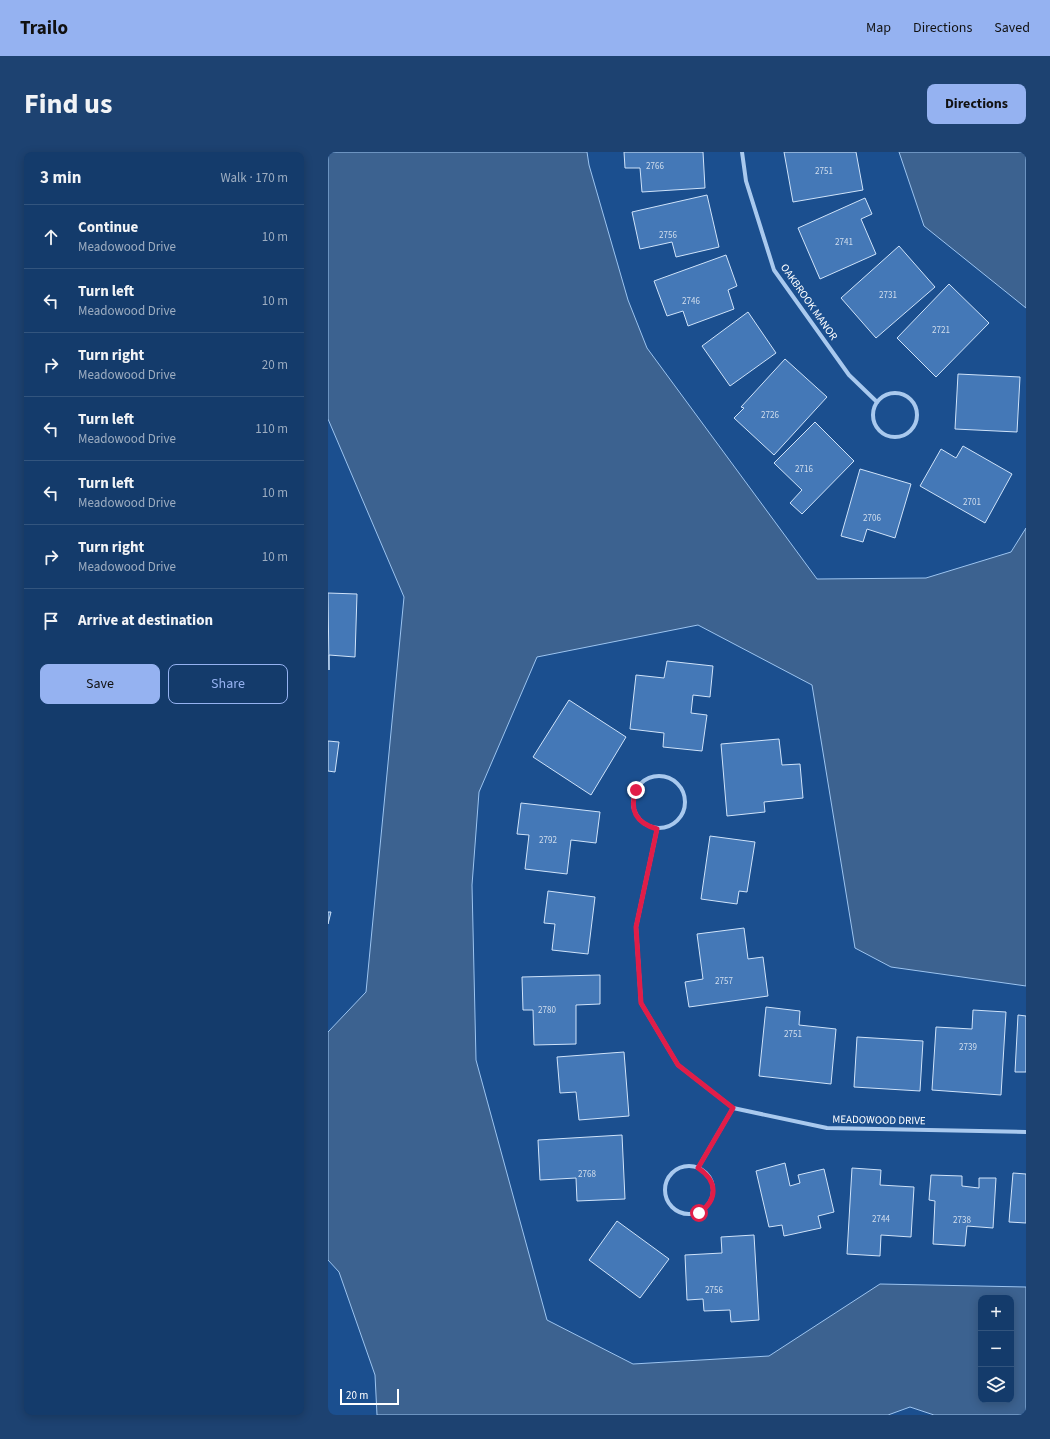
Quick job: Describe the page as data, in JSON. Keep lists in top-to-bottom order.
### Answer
{
  "streets": {
    "street": ["OAKBROOK MANOR", "MEADOWOOD DRIVE"]
  },
  "house_numbers": [
    "2766",
    "2751",
    "2756",
    "2741",
    "2731",
    "2746",
    "2721",
    "2726",
    "2716",
    "2701",
    "2706",
    "2792",
    "2757",
    "2780",
    "2751",
    "2739",
    "2768",
    "2744",
    "2738",
    "2756"
  ],
  "scale_bar": "20 m",
  "page": {
    "header": "Trailo",
    "nav": ["Map", "Directions", "Saved"],
    "title": "Find us",
    "buttons": [
      "Directions",
      ["Save", "Share"]
    ],
    "heading": ["3 min", "Walk · 170 m"],
    "list": [
      ["Continue", "Meadowood Drive", "10 m"],
      ["Turn left", "Meadowood Drive", "10 m"],
      ["Turn right", "Meadowood Drive", "20 m"],
      ["Turn left", "Meadowood Drive", "110 m"],
      ["Turn left", "Meadowood Drive", "10 m"],
      ["Turn right", "Meadowood Drive", "10 m"],
      "Arrive at destination"
    ],
    "map_buttons": ["+", "−"],
    "scale": "20 m"
  }
}
